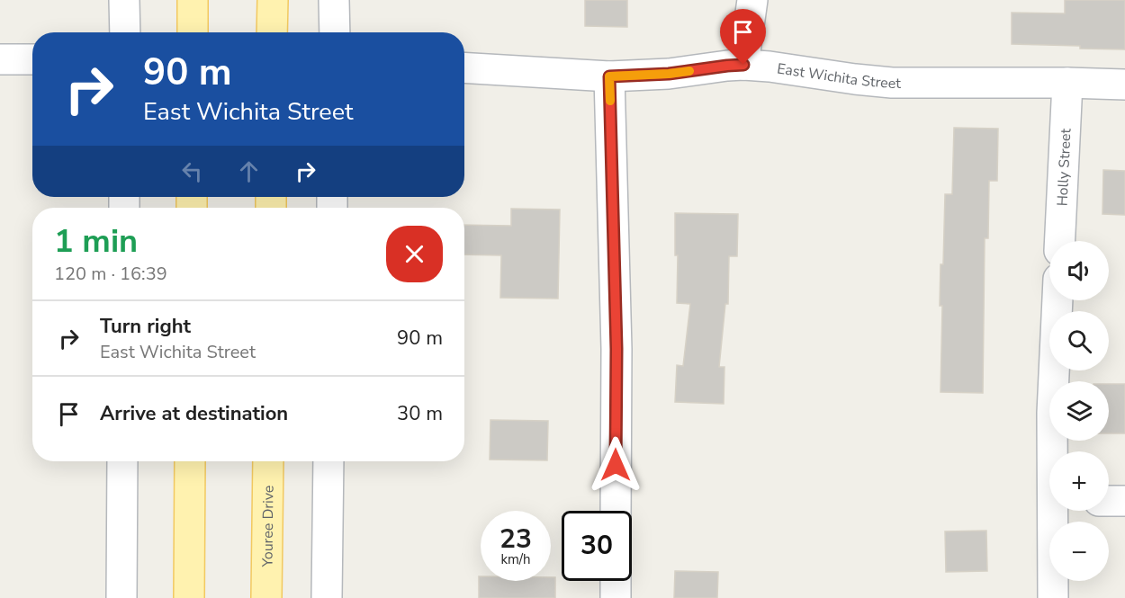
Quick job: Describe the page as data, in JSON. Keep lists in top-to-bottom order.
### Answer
{
  "streets": {
    "main road": ["Youree Drive"],
    "street": ["East Wichita Street", "Holly Street"]
  },
  "crossings": [
    ["East Wichita Street", "Holly Street"]
  ],
  "page": {
    "turn": ["90 m", "East Wichita Street"],
    "heading": ["1 min", "120 m · 16:39"],
    "map_buttons": ["+", "−"],
    "list": [
      {
        "name": "Turn right",
        "note": "East Wichita Street",
        "value": "90 m"
      },
      {
        "name": "Arrive at destination",
        "value": "30 m"
      }
    ],
    "speed": "23 km/h",
    "limit": "30"
  }
}
